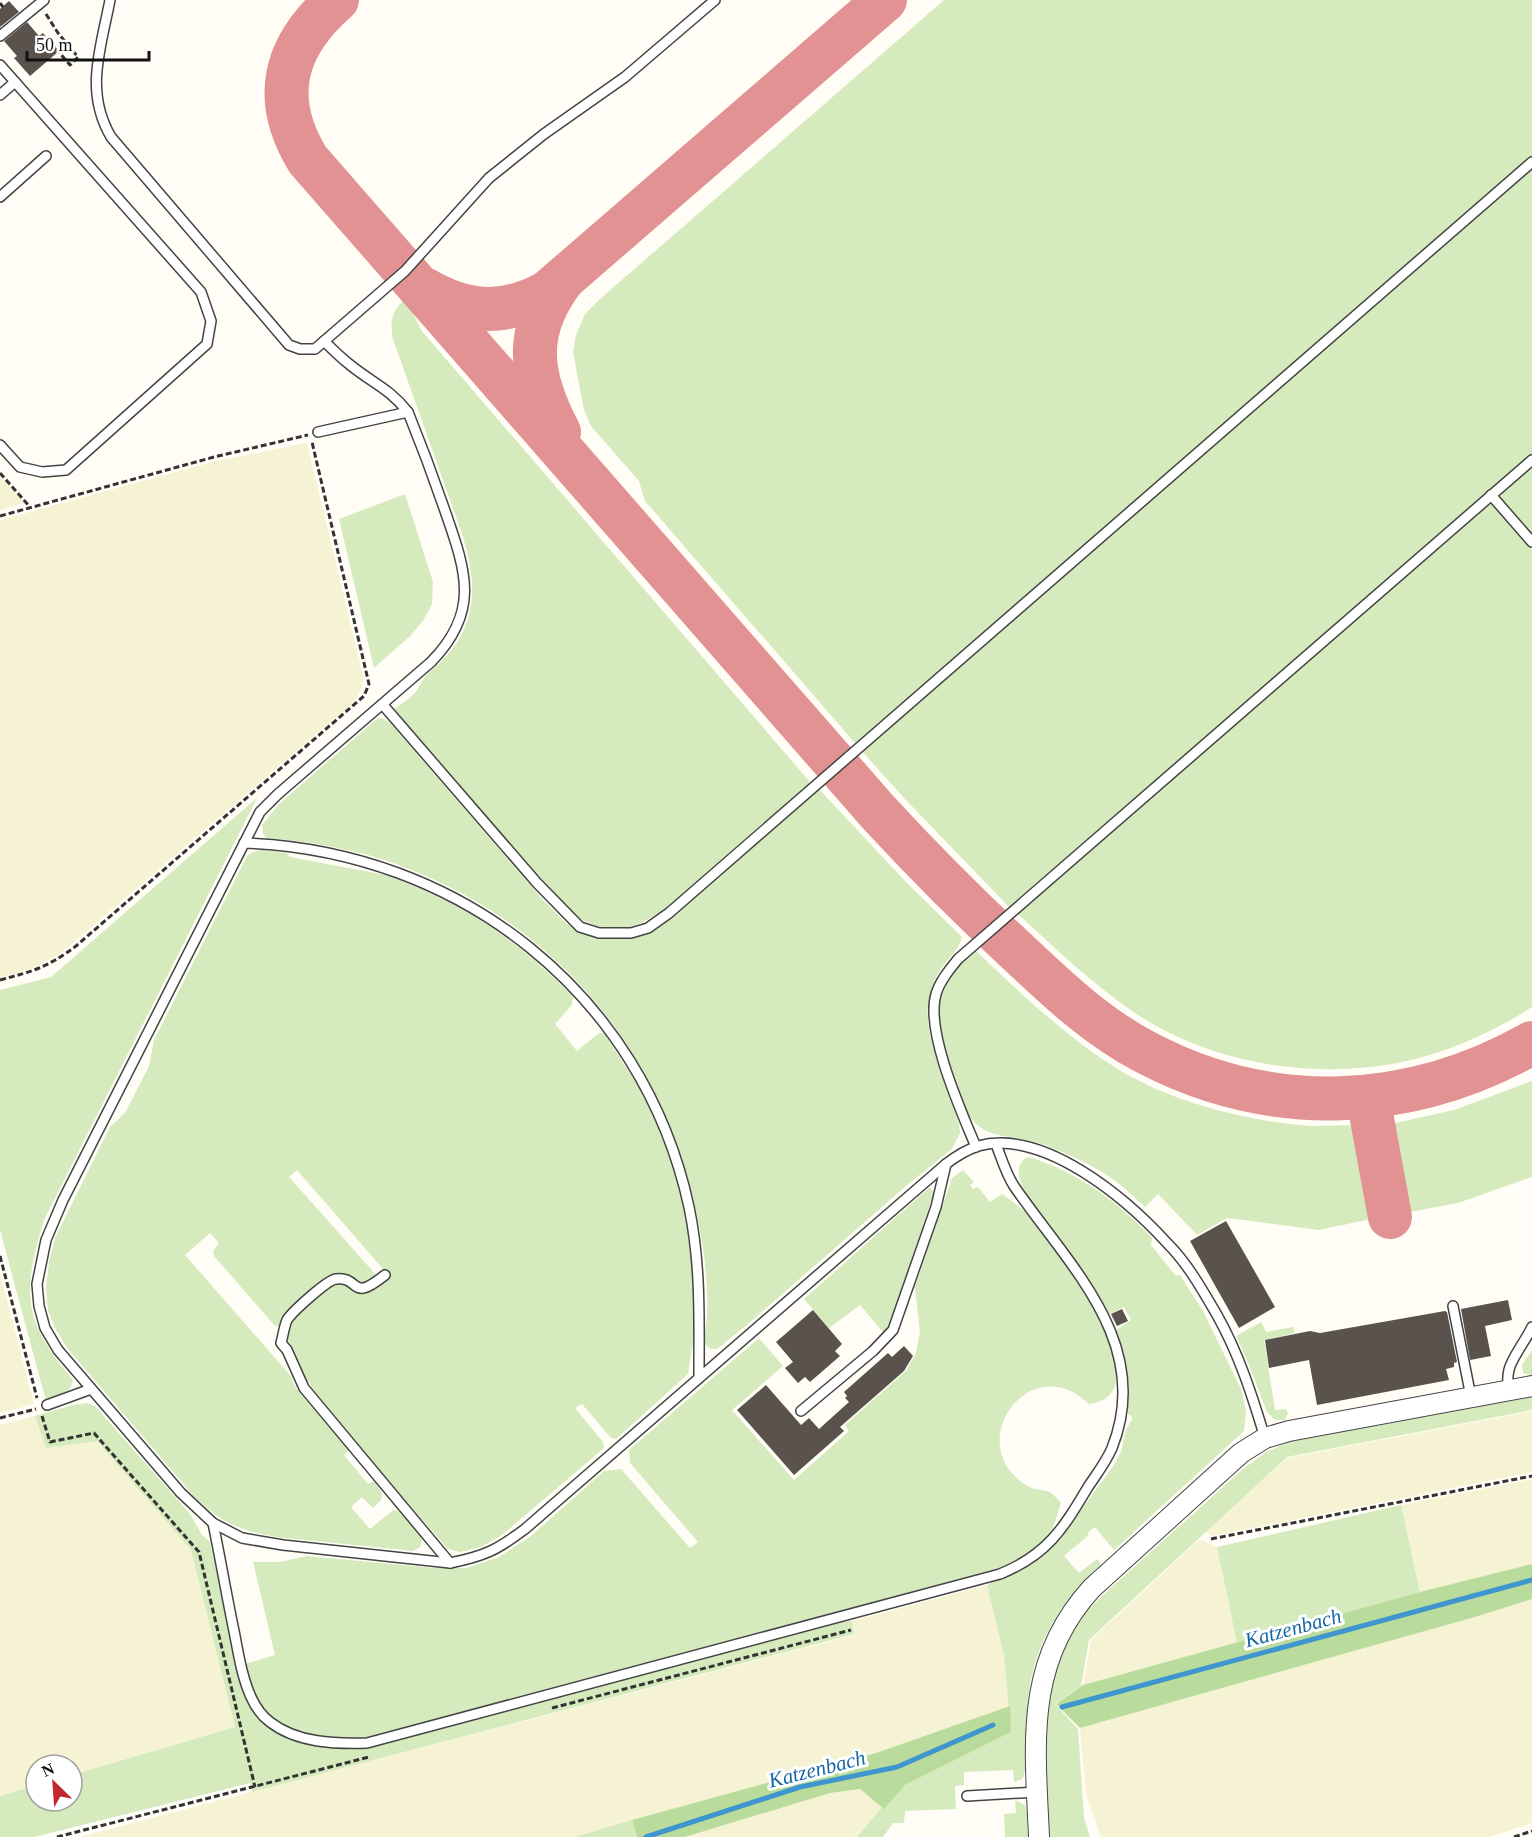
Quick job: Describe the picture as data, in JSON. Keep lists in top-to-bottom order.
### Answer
{
  "water": ["Katzenbach"],
  "scale_bar": "50 m",
  "north": "top left"
}
